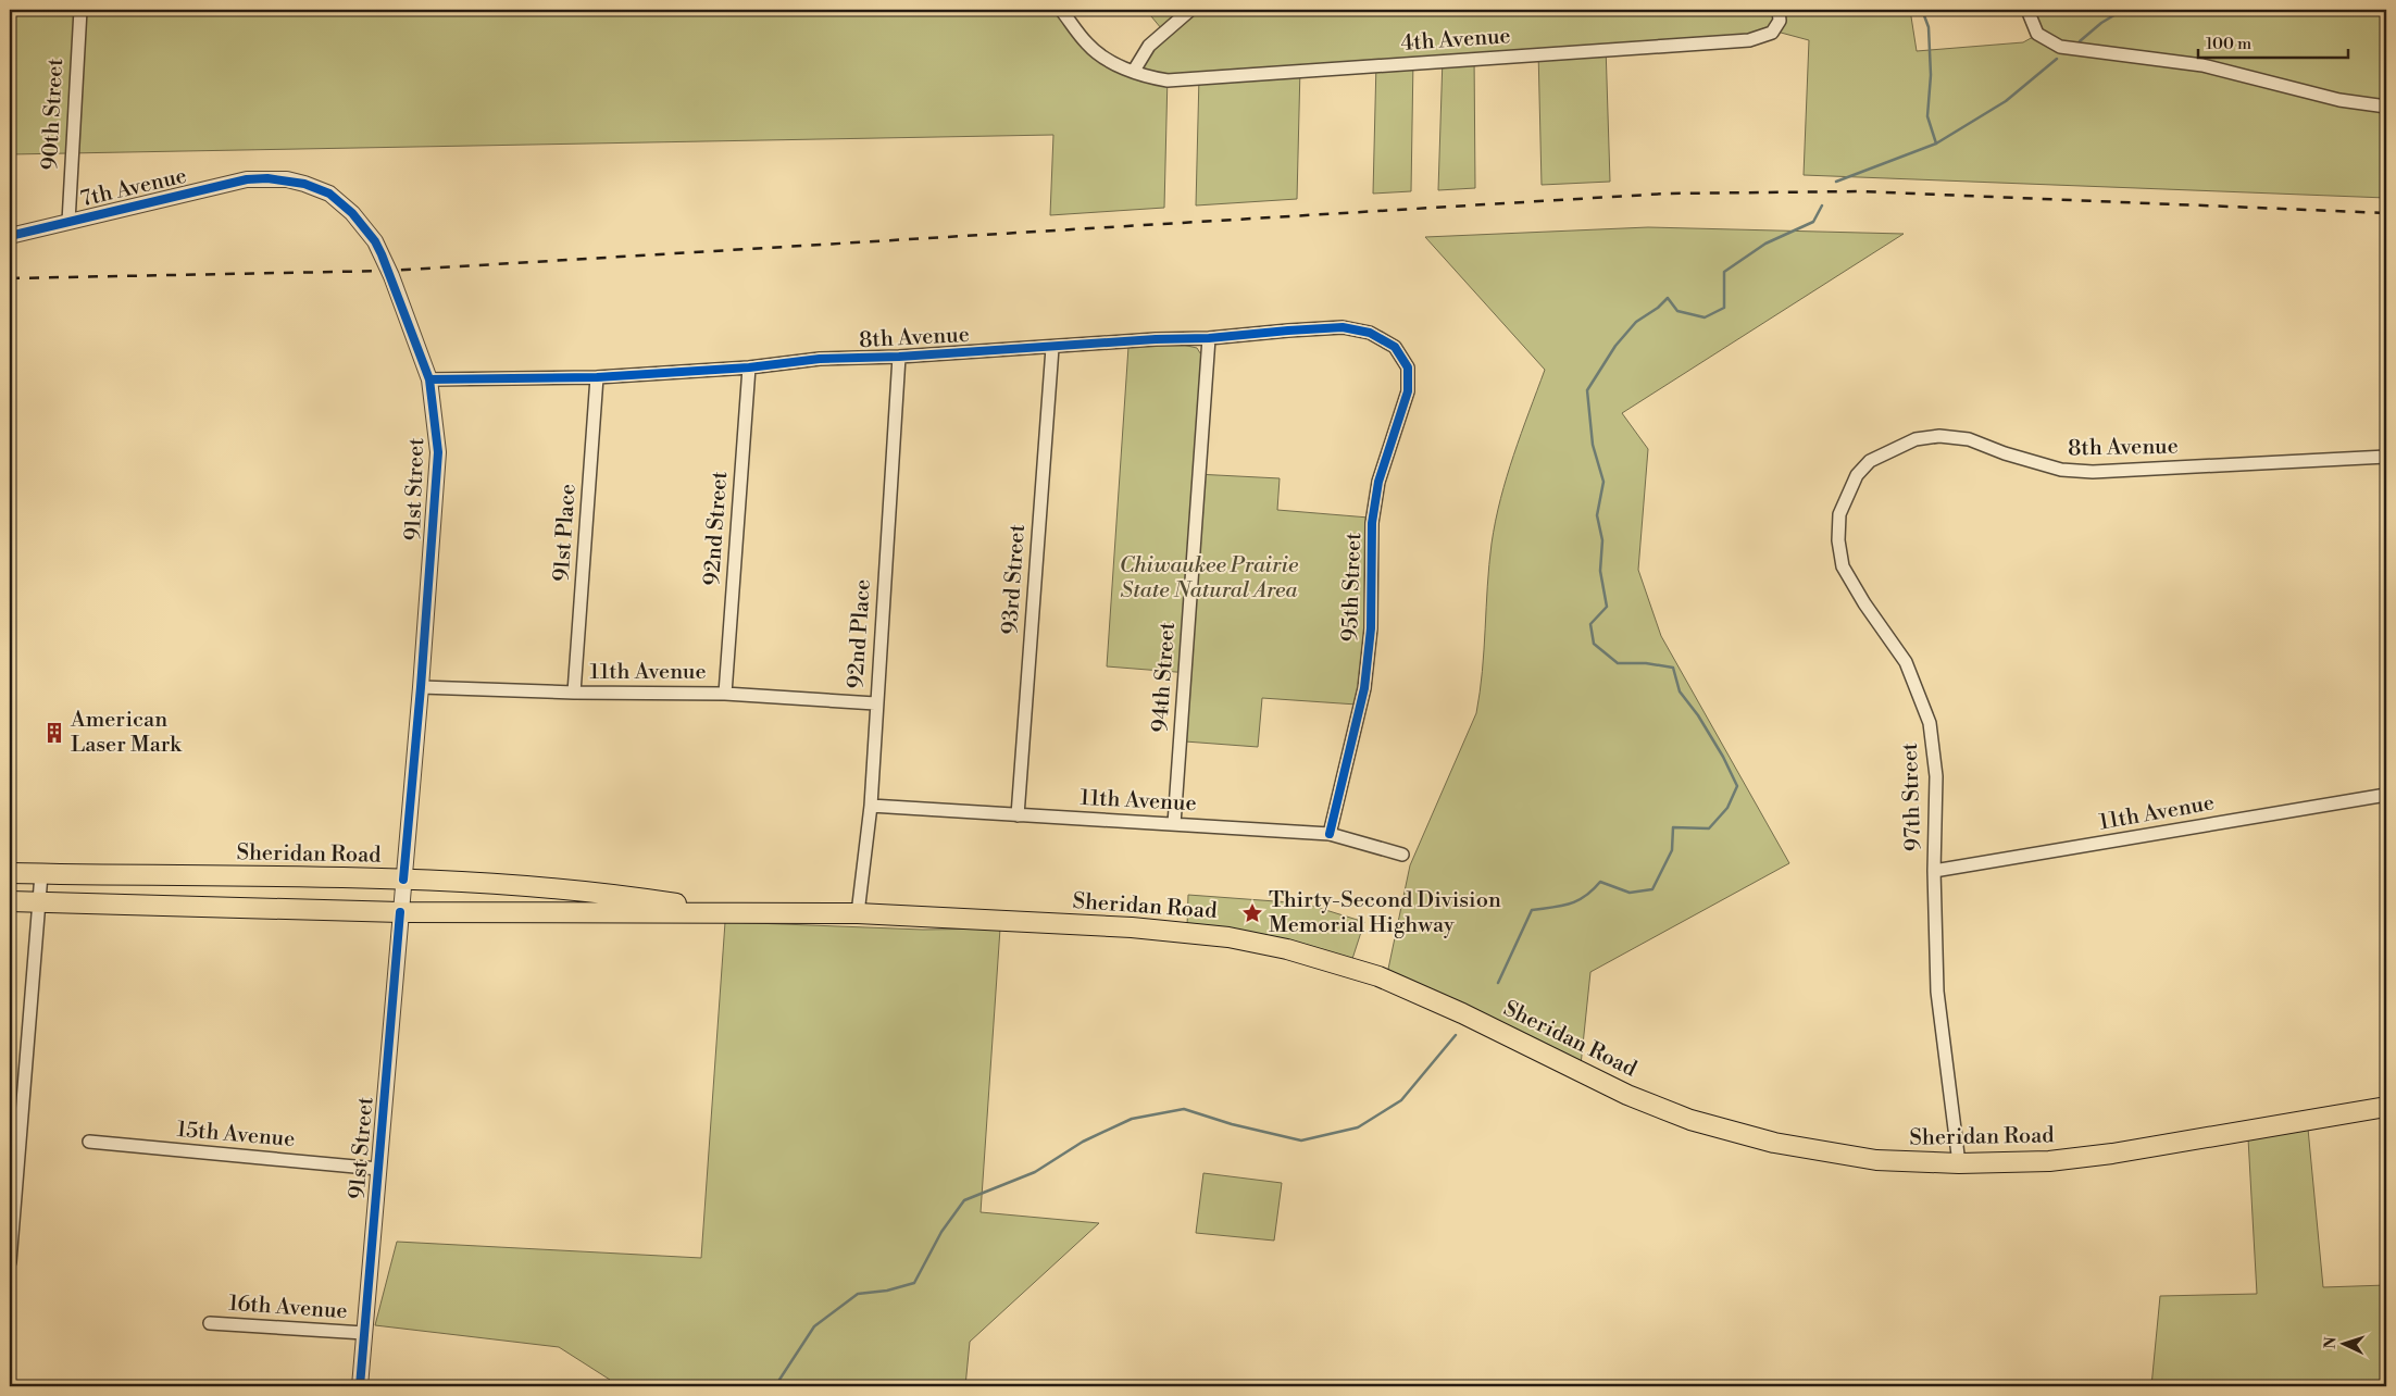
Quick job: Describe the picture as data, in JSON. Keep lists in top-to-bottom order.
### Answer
{
  "streets": {
    "main road": ["Sheridan Road"],
    "street": [
      "4th Avenue",
      "90th Street",
      "7th Avenue",
      "8th Avenue",
      "91st Street",
      "92nd Street",
      "91st Place",
      "93rd Street",
      "95th Street",
      "92nd Place",
      "11th Avenue",
      "94th Street",
      "97th Street",
      "15th Avenue",
      "16th Avenue"
    ]
  },
  "crossings": [
    ["90th Street", "7th Avenue"],
    ["7th Avenue", "91st Street"],
    ["8th Avenue", "91st Street"],
    ["8th Avenue", "92nd Street"],
    ["8th Avenue", "91st Place"],
    ["8th Avenue", "93rd Street"],
    ["8th Avenue", "95th Street"],
    ["8th Avenue", "92nd Place"],
    ["8th Avenue", "94th Street"],
    ["8th Avenue", "97th Street"],
    ["91st Street", "11th Avenue"],
    ["91st Street", "Sheridan Road"],
    ["91st Street", "15th Avenue"],
    ["91st Street", "16th Avenue"],
    ["92nd Street", "11th Avenue"],
    ["91st Place", "11th Avenue"],
    ["93rd Street", "11th Avenue"],
    ["95th Street", "11th Avenue"],
    ["92nd Place", "11th Avenue"],
    ["92nd Place", "Sheridan Road"],
    ["11th Avenue", "94th Street"],
    ["11th Avenue", "97th Street"],
    ["97th Street", "Sheridan Road"]
  ],
  "parks": ["Chiwaukee Prairie State Natural Area"],
  "places": {
    "building": ["American Laser Mark"],
    "place": ["Thirty-Second Division Memorial Highway"]
  },
  "scale_bar": "100 m",
  "north": "left"
}
